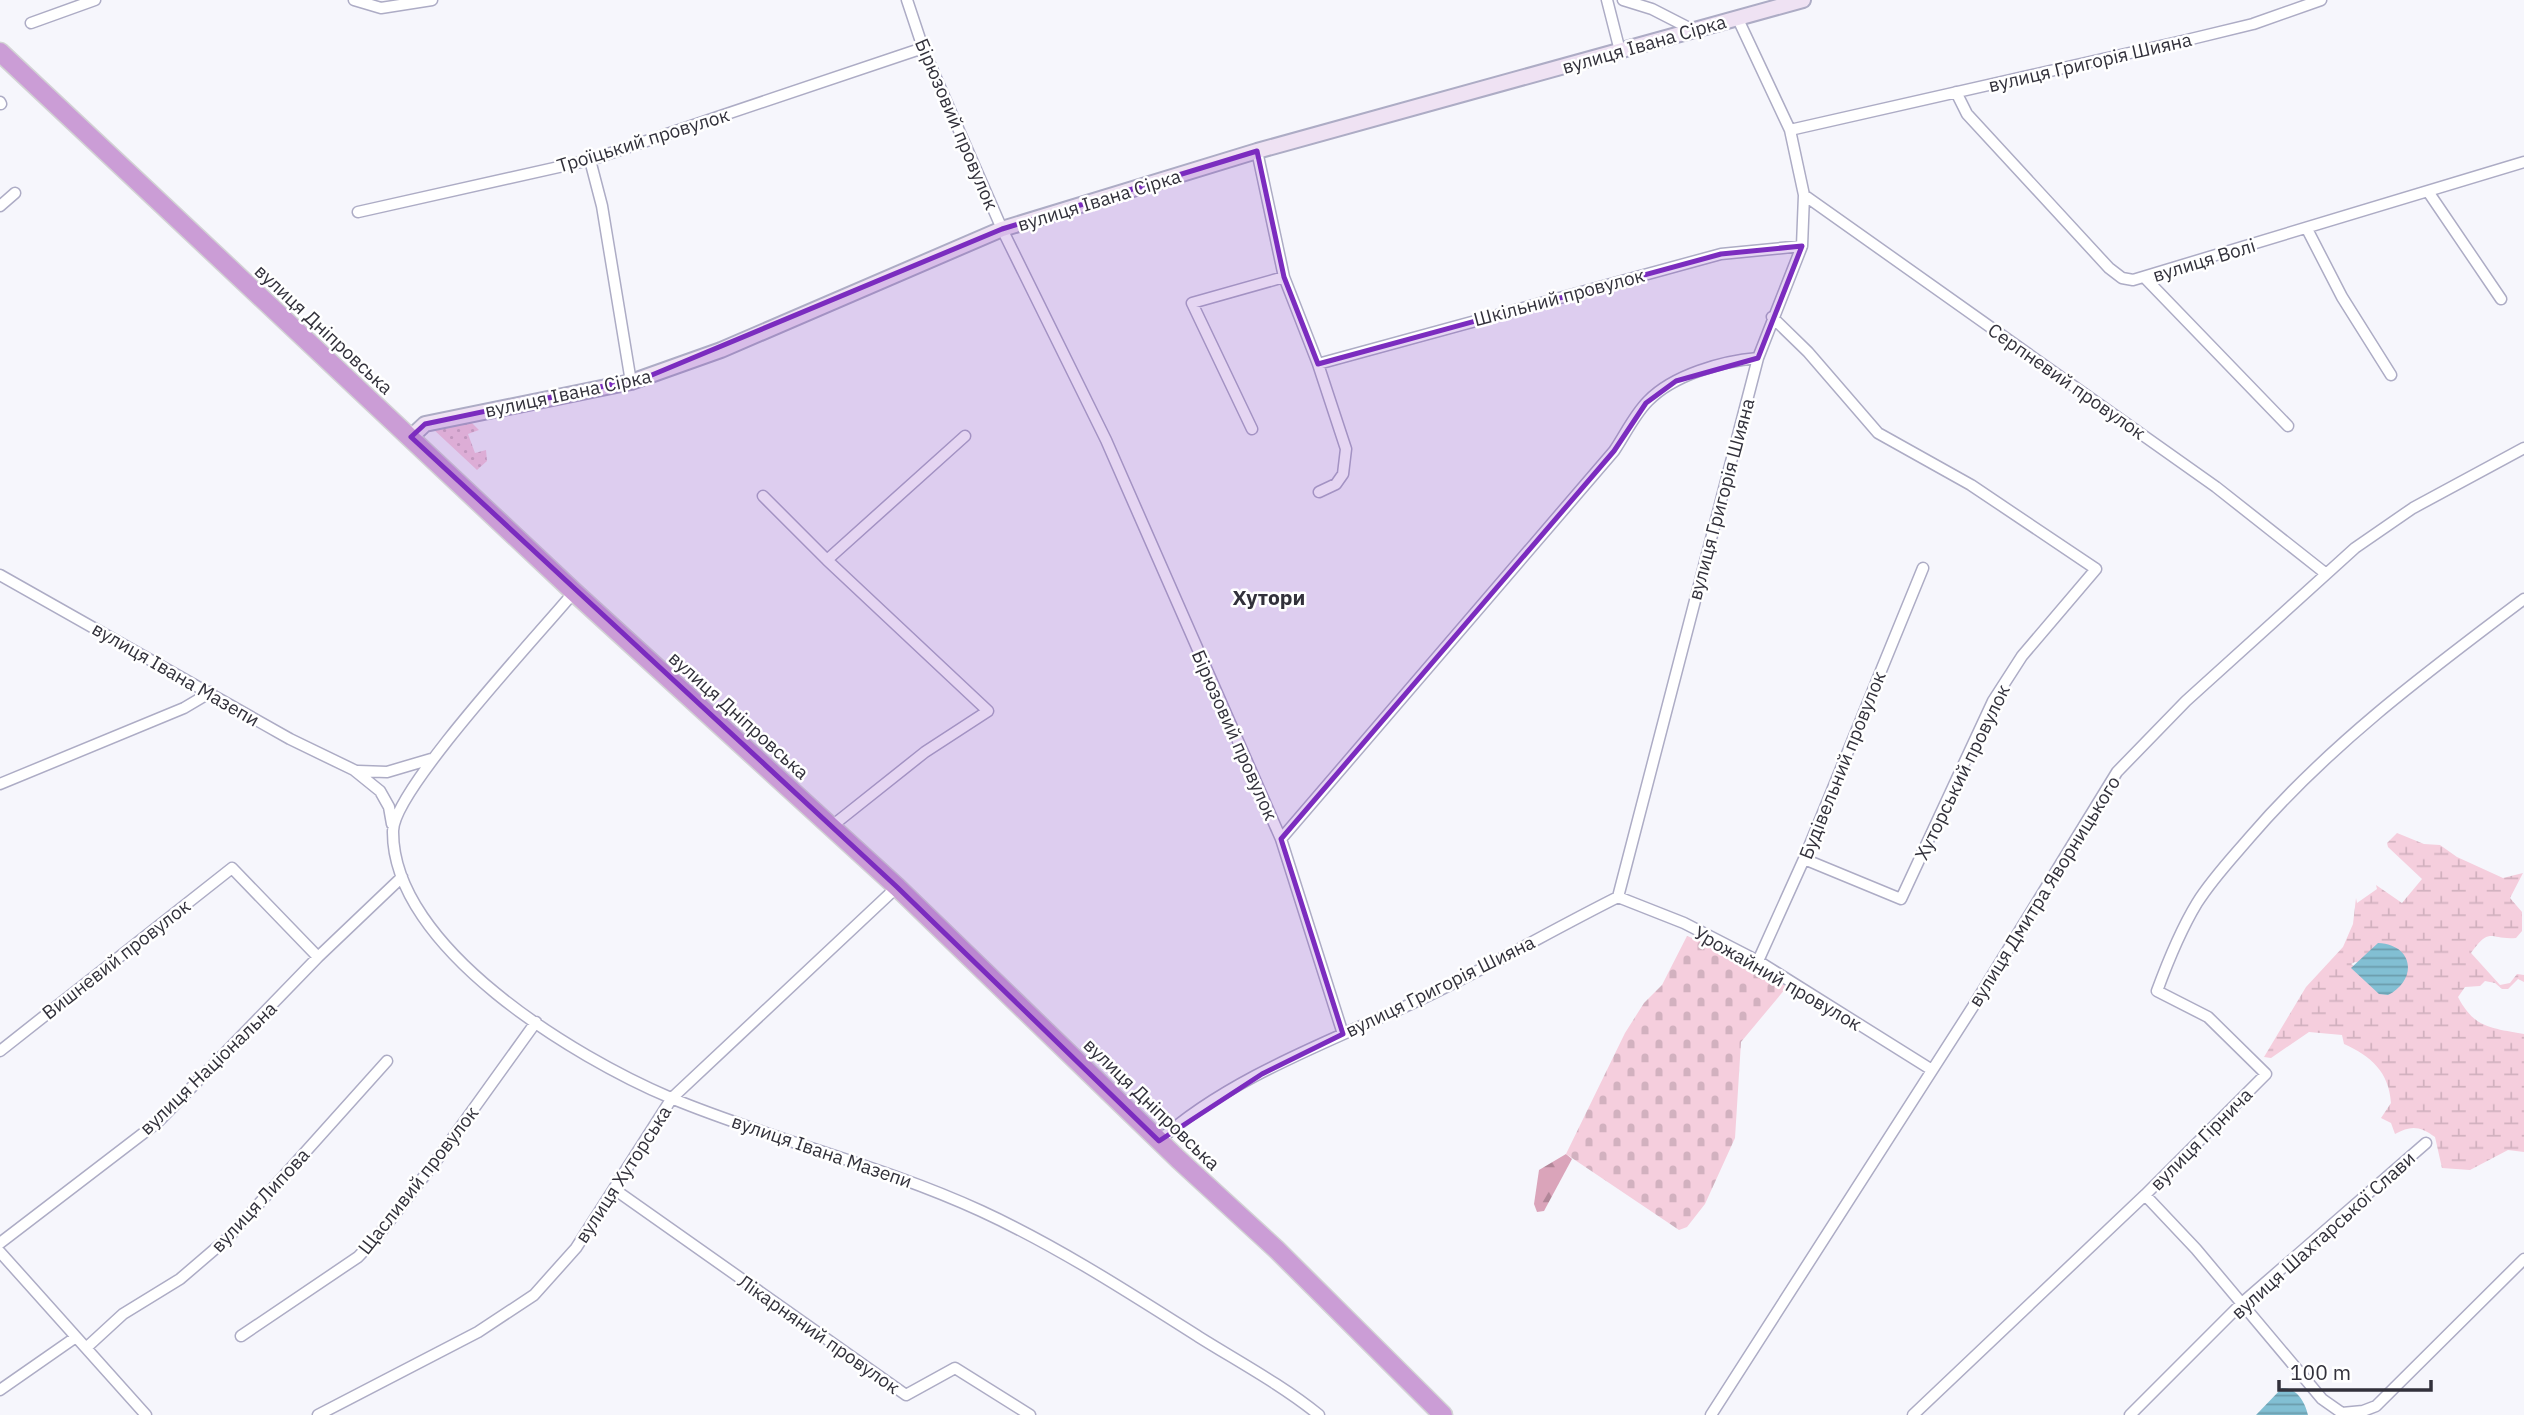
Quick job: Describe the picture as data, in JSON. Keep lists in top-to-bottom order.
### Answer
{
  "streets": {
    "highway": ["вулиця Дніпровська"],
    "street": [
      "вулиця Івана Сірка",
      "вулиця Григорія Шияна",
      "Бірюзовий провулок",
      "Троїцький провулок",
      "вулиця Волі",
      "Шкільний провулок",
      "Серпневий провулок",
      "вулиця Івана Мазепи",
      "Будівельний провулок",
      "Хуторський провулок",
      "вулиця Дмитра Яворницького",
      "Вишневий провулок",
      "Урожайний провулок",
      "вулиця Національна",
      "вулиця Гірнича",
      "вулиця Хуторська",
      "Щасливий провулок",
      "вулиця Липова",
      "вулиця Шахтарської Слави",
      "Лікарняний провулок"
    ]
  },
  "crossings": [
    ["вулиця Івана Сірка", "Бірюзовий провулок"],
    ["вулиця Івана Сірка", "вулиця Дніпровська"],
    ["вулиця Григорія Шияна", "Бірюзовий провулок"],
    ["вулиця Григорія Шияна", "вулиця Волі"],
    ["вулиця Григорія Шияна", "Шкільний провулок"],
    ["вулиця Григорія Шияна", "вулиця Дніпровська"],
    ["вулиця Григорія Шияна", "Серпневий провулок"],
    ["вулиця Григорія Шияна", "Хуторський провулок"],
    ["вулиця Григорія Шияна", "Урожайний провулок"],
    ["Бірюзовий провулок", "Троїцький провулок"],
    ["вулиця Дніпровська", "вулиця Хуторська"],
    ["Серпневий провулок", "вулиця Дмитра Яворницького"],
    ["вулиця Івана Мазепи", "вулиця Національна"],
    ["вулиця Івана Мазепи", "вулиця Хуторська"],
    ["вулиця Івана Мазепи", "Щасливий провулок"],
    ["Будівельний провулок", "Хуторський провулок"],
    ["Будівельний провулок", "Урожайний провулок"],
    ["вулиця Дмитра Яворницького", "Урожайний провулок"],
    ["Вишневий провулок", "вулиця Національна"],
    ["вулиця Хуторська", "Лікарняний провулок"]
  ],
  "districts": ["Хутори"],
  "scale_bar": "100 m"
}
